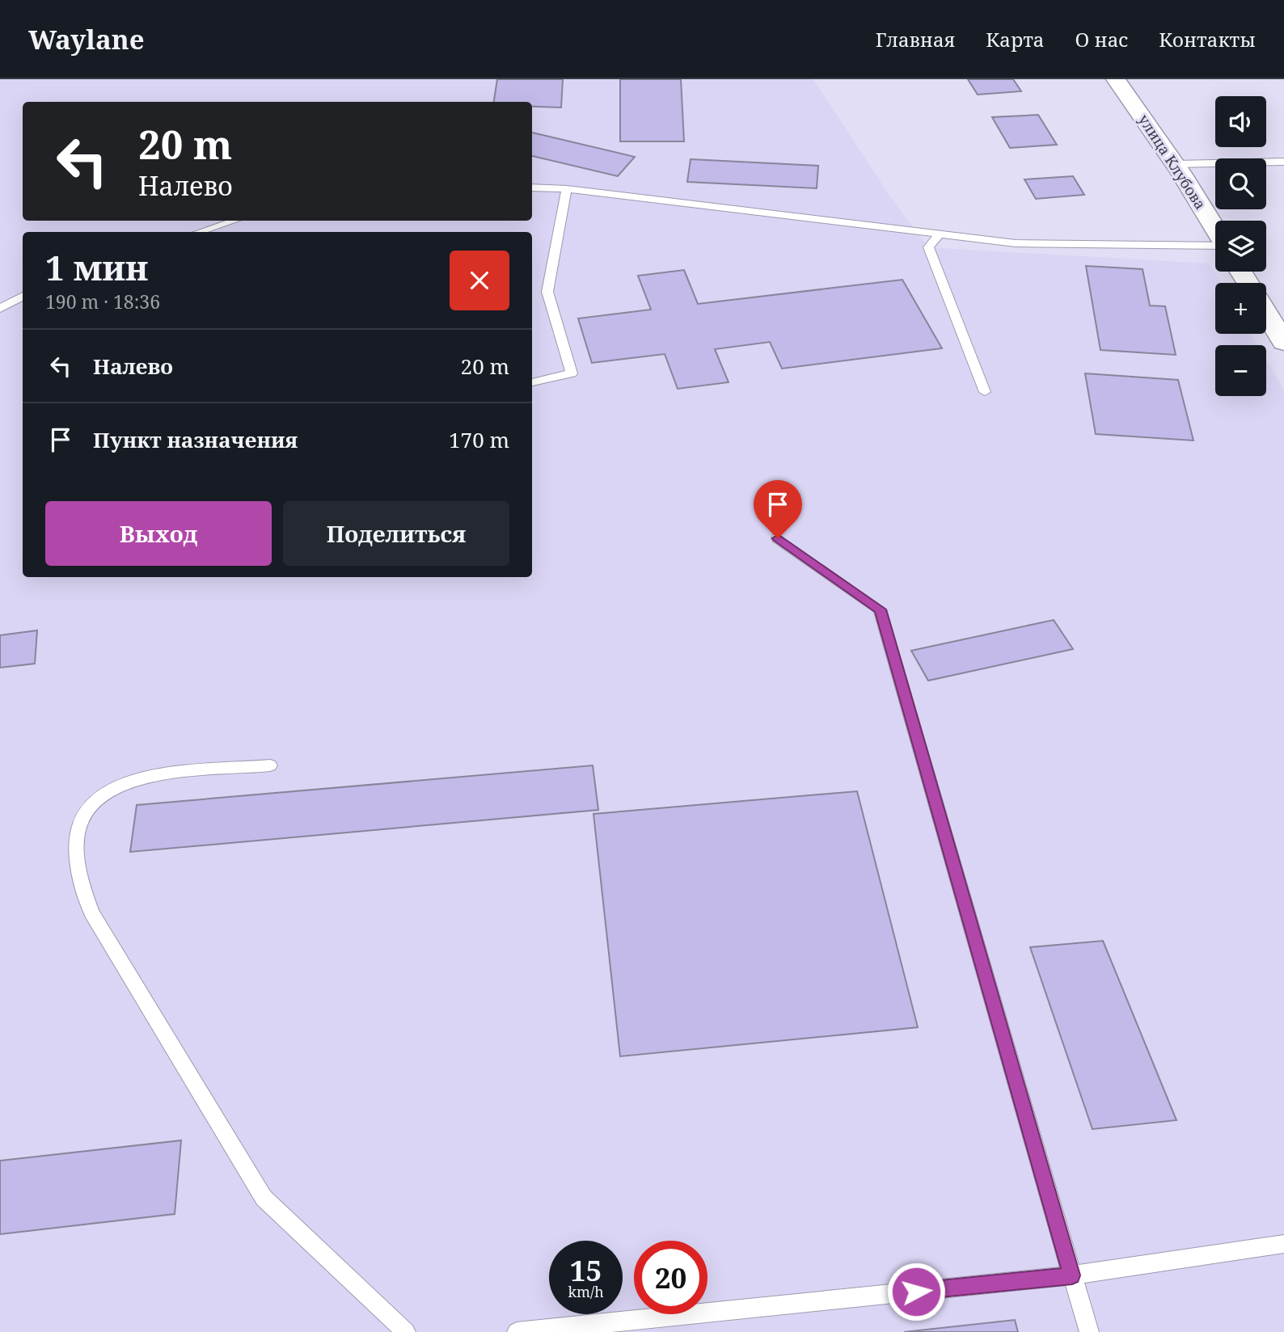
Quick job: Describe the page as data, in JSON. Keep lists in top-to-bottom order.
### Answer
{
  "streets": {
    "main road": ["улица Клубова"]
  },
  "page": {
    "header": "Waylane",
    "nav": [
      "Главная",
      "Карта",
      "О нас",
      "Контакты"
    ],
    "map_buttons": ["+", "−"],
    "turn": ["20 m", "Налево"],
    "heading": ["1 мин", "190 m · 18:36"],
    "list": [
      {
        "name": "Налево",
        "value": "20 m"
      },
      {
        "name": "Пункт назначения",
        "value": "170 m"
      }
    ],
    "buttons": ["Выход", "Поделиться"],
    "speed": "15 km/h",
    "limit": "20"
  }
}
